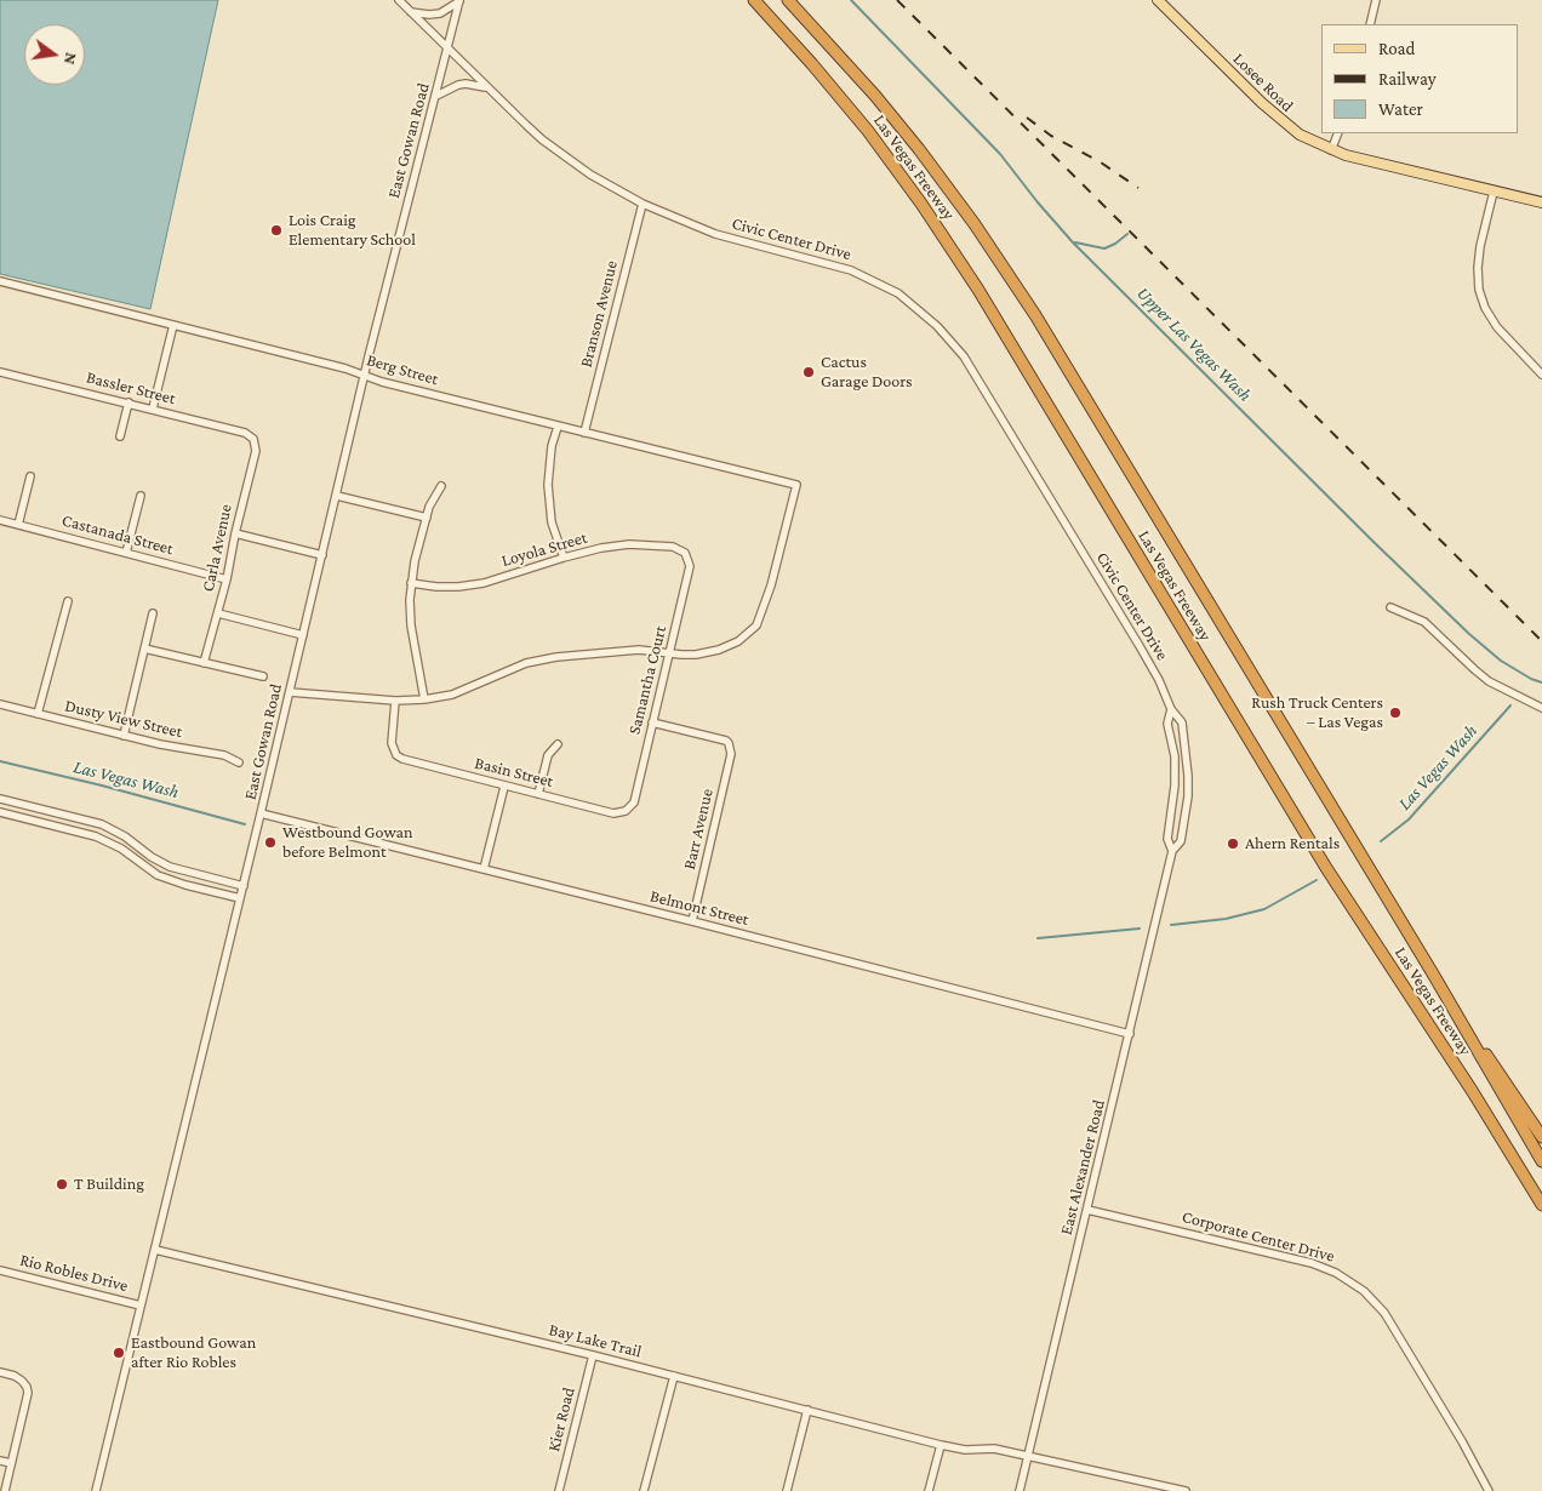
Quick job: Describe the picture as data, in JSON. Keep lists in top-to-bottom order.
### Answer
{
  "streets": {
    "highway": ["Las Vegas Freeway"],
    "main road": ["Losee Road"],
    "street": [
      "East Gowan Road",
      "Civic Center Drive",
      "Branson Avenue",
      "Berg Street",
      "Bassler Street",
      "Castanada Street",
      "Carla Avenue",
      "Loyola Street",
      "Samantha Court",
      "Dusty View Street",
      "Basin Street",
      "Barr Avenue",
      "Belmont Street",
      "East Alexander Road",
      "Corporate Center Drive",
      "Rio Robles Drive",
      "Bay Lake Trail",
      "Kier Road"
    ]
  },
  "crossings": [
    ["East Gowan Road", "Civic Center Drive"],
    ["East Gowan Road", "Berg Street"],
    ["East Gowan Road", "Belmont Street"],
    ["East Gowan Road", "Rio Robles Drive"],
    ["East Gowan Road", "Bay Lake Trail"],
    ["Civic Center Drive", "Branson Avenue"],
    ["Civic Center Drive", "East Alexander Road"],
    ["Branson Avenue", "Berg Street"],
    ["Berg Street", "Samantha Court"],
    ["Bassler Street", "Carla Avenue"],
    ["Castanada Street", "Carla Avenue"],
    ["Loyola Street", "Samantha Court"],
    ["Samantha Court", "Basin Street"],
    ["Samantha Court", "Barr Avenue"],
    ["Barr Avenue", "Belmont Street"],
    ["Belmont Street", "East Alexander Road"],
    ["East Alexander Road", "Corporate Center Drive"],
    ["East Alexander Road", "Bay Lake Trail"],
    ["Bay Lake Trail", "Kier Road"]
  ],
  "water": ["Upper Las Vegas Wash", "Las Vegas Wash"],
  "places": [
    "Lois Craig Elementary School",
    "Cactus Garage Doors",
    "Rush Truck Centers – Las Vegas",
    "Westbound Gowan before Belmont",
    "Ahern Rentals",
    "T Building",
    "Eastbound Gowan after Rio Robles"
  ],
  "legend": ["Road", "Railway", "Water"],
  "north": "right"
}
